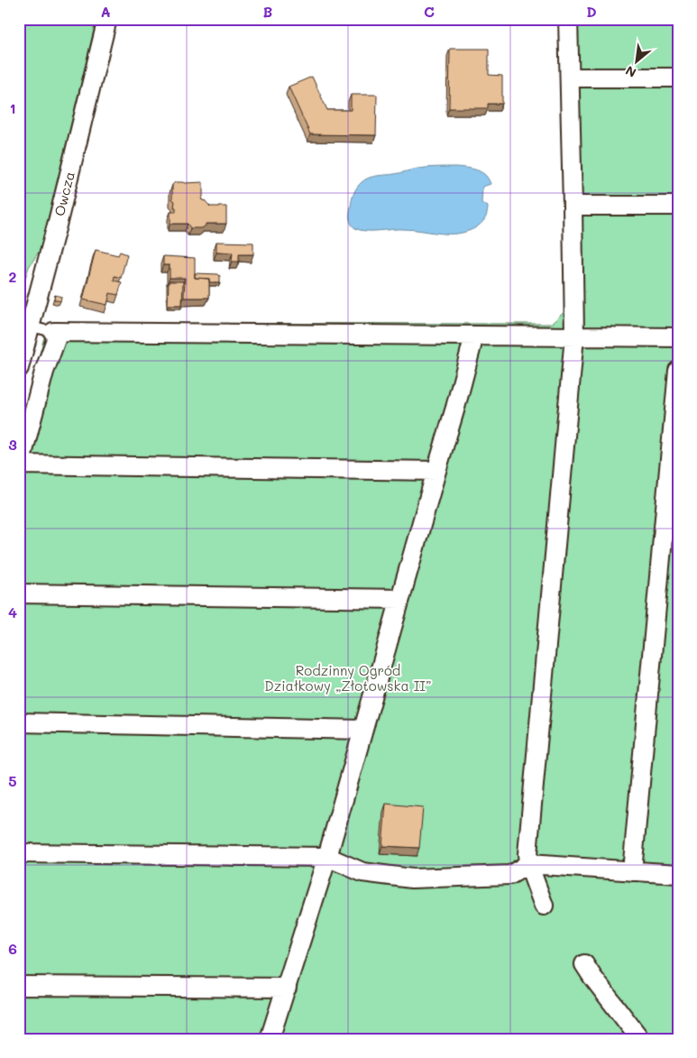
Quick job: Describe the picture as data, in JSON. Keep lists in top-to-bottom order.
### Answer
{
  "streets": {
    "street": ["Owcza"]
  },
  "parks": ["Rodzinny Ogród Działkowy „Złotowska II”"],
  "north": "bottom left",
  "grid": {
    "columns": [
      "A",
      "B",
      "C",
      "D"
    ],
    "rows": [
      "1",
      "2",
      "3",
      "4",
      "5",
      "6"
    ]
  }
}
